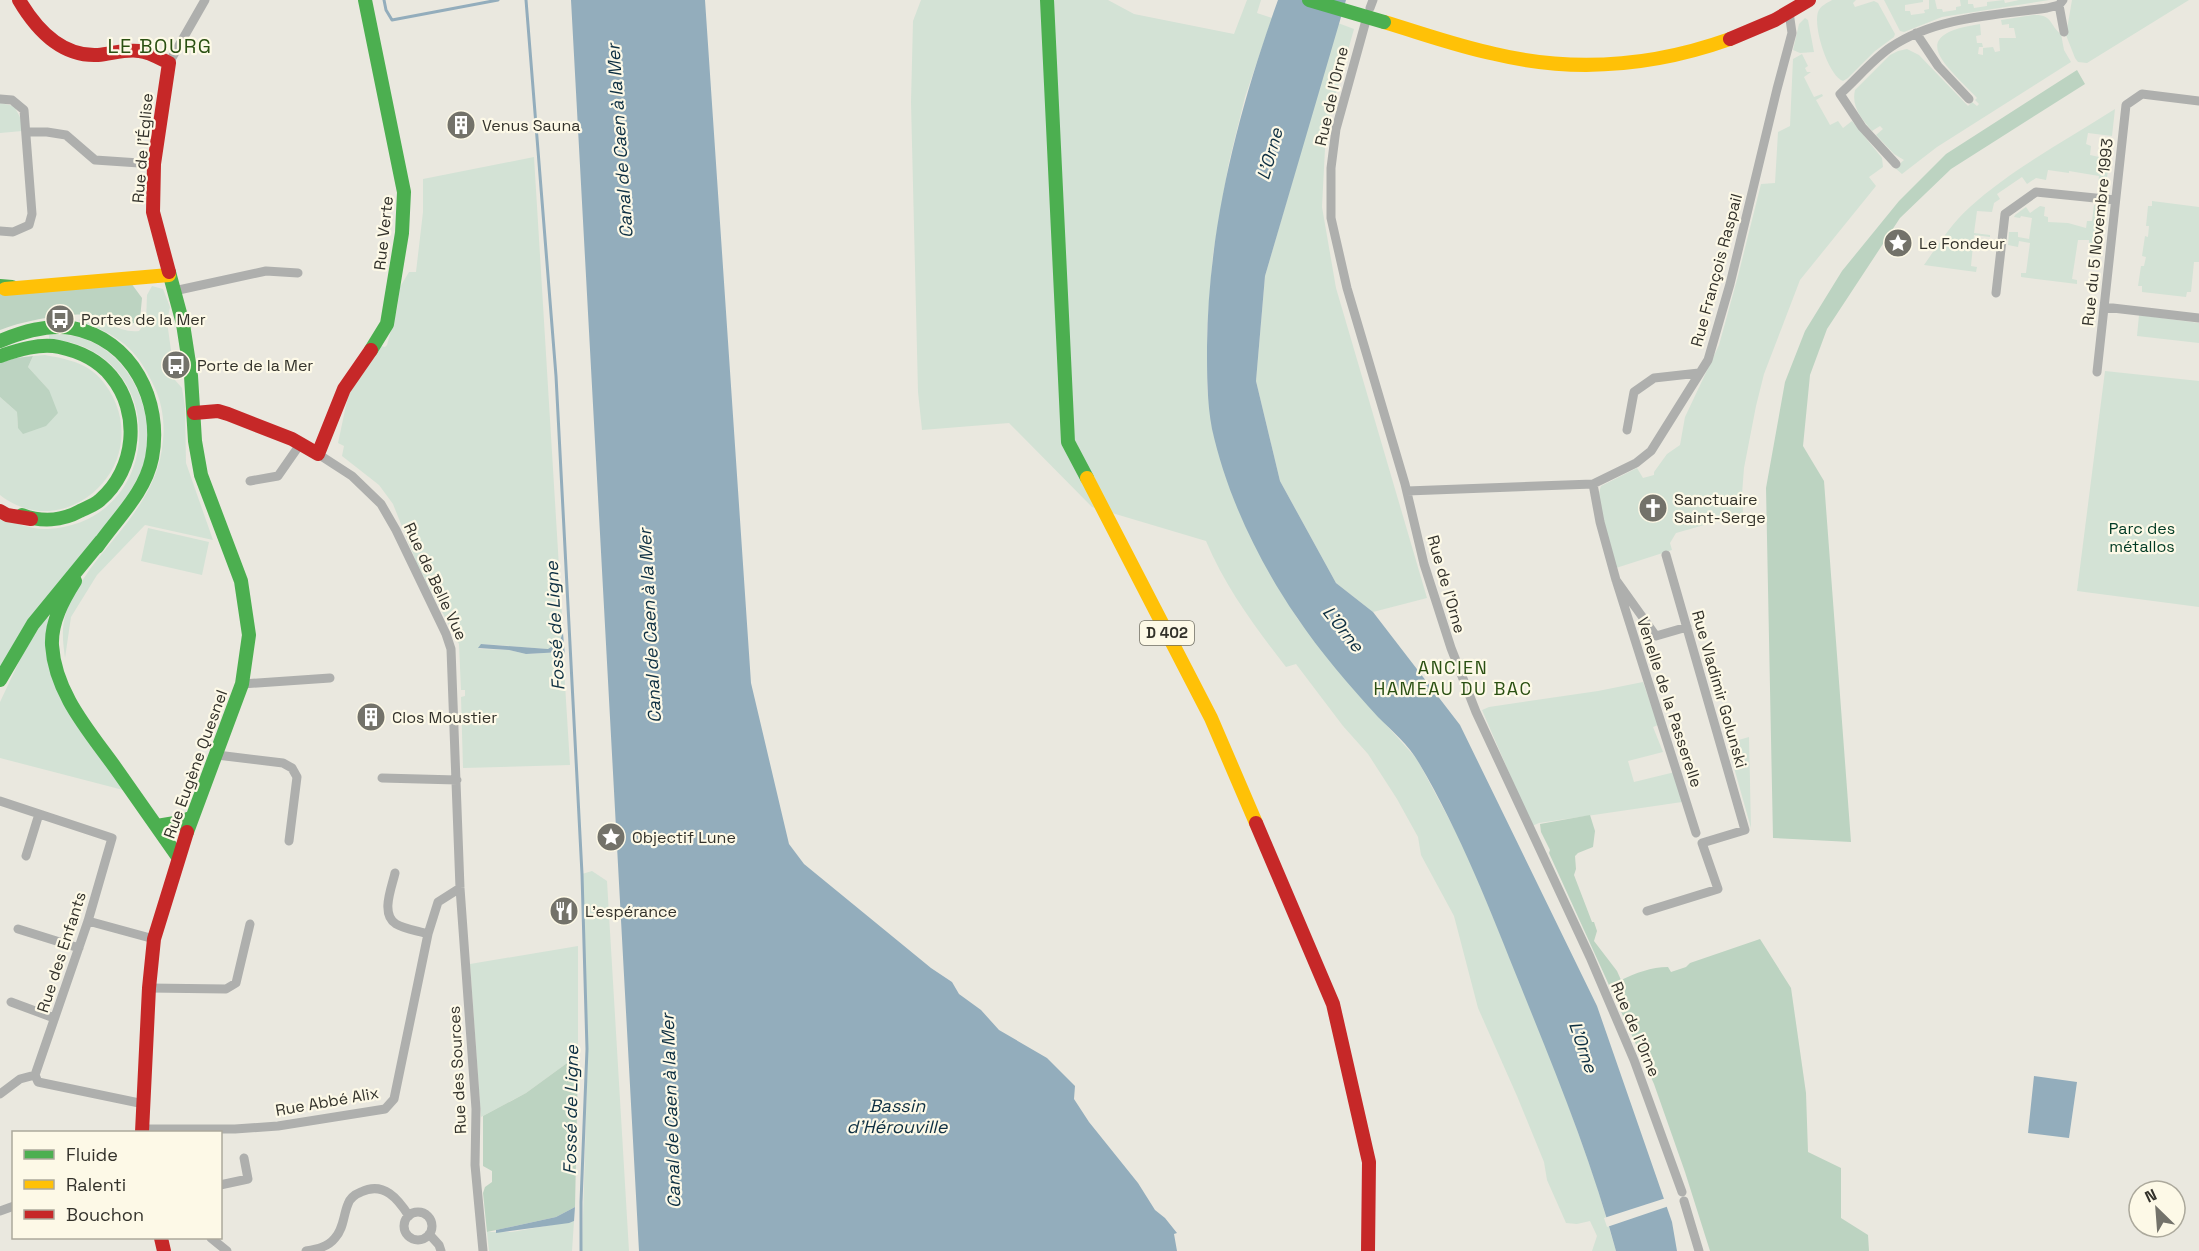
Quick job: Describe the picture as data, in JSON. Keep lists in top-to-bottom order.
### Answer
{
  "streets": {
    "main road": [
      "Rue de l'Église",
      "Rue Verte",
      "Rue de Belle Vue",
      "D 402",
      "Rue Eugène Quesnel"
    ],
    "street": [
      "Rue de l'Orne",
      "Rue du 5 Novembre 1993",
      "Rue François Raspail",
      "Rue Vladimir Golunski",
      "Venelle de la Passerelle",
      "Rue des Enfants",
      "Rue des Sources",
      "Rue Abbé Alix"
    ]
  },
  "crossings": [
    ["Rue de l'Orne", "Rue François Raspail"],
    ["Rue de l'Église", "Rue de Belle Vue"],
    ["Rue de l'Église", "Rue Eugène Quesnel"],
    ["Rue Verte", "Rue de Belle Vue"],
    ["Rue François Raspail", "Venelle de la Passerelle"],
    ["Rue de Belle Vue", "Rue Eugène Quesnel"],
    ["Rue de Belle Vue", "Rue des Sources"],
    ["Rue de Belle Vue", "Rue Abbé Alix"],
    ["Rue Vladimir Golunski", "Venelle de la Passerelle"],
    ["Rue Eugène Quesnel", "Rue Abbé Alix"],
    ["Rue des Sources", "Rue Abbé Alix"]
  ],
  "districts": ["LE BOURG", "ANCIEN HAMEAU DU BAC"],
  "water": [
    "Canal de Caen à la Mer",
    "L'Orne",
    "Fossé de Ligne",
    "Bassin d'Hérouville"
  ],
  "parks": ["Parc des métallos"],
  "places": {
    "building": ["Venus Sauna", "Clos Moustier"],
    "place": ["Le Fondeur", "Objectif Lune"],
    "bus stop": ["Portes de la Mer", "Porte de la Mer"],
    "church": ["Sanctuaire Saint-Serge"],
    "restaurant": ["L’espérance"]
  },
  "legend": ["Fluide", "Ralenti", "Bouchon"],
  "north": "top left"
}
